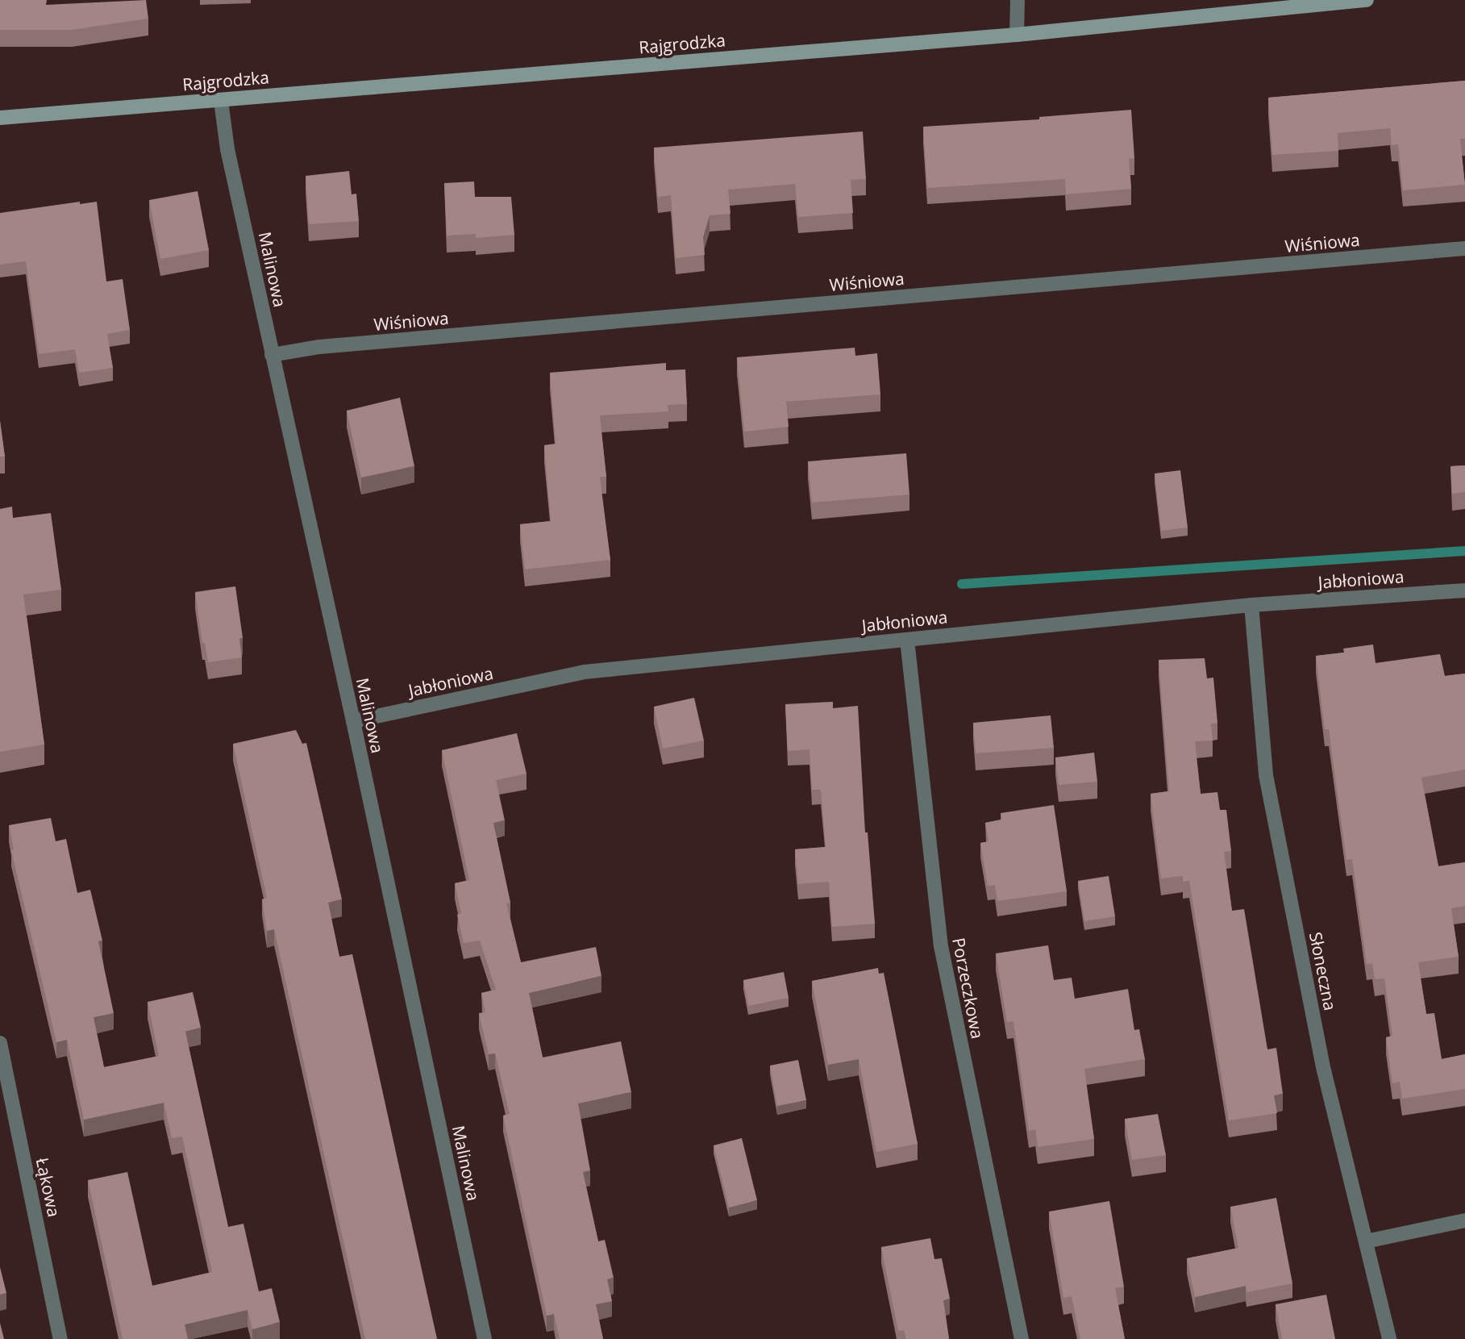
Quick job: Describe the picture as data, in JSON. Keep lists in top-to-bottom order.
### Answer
{
  "streets": {
    "street": [
      "Rajgrodzka",
      "Wiśniowa",
      "Malinowa",
      "Jabłoniowa",
      "Słoneczna",
      "Porzeczkowa",
      "Łąkowa"
    ]
  },
  "crossings": [
    ["Rajgrodzka", "Malinowa"],
    ["Wiśniowa", "Malinowa"],
    ["Malinowa", "Jabłoniowa"],
    ["Jabłoniowa", "Słoneczna"],
    ["Jabłoniowa", "Porzeczkowa"]
  ]
}
